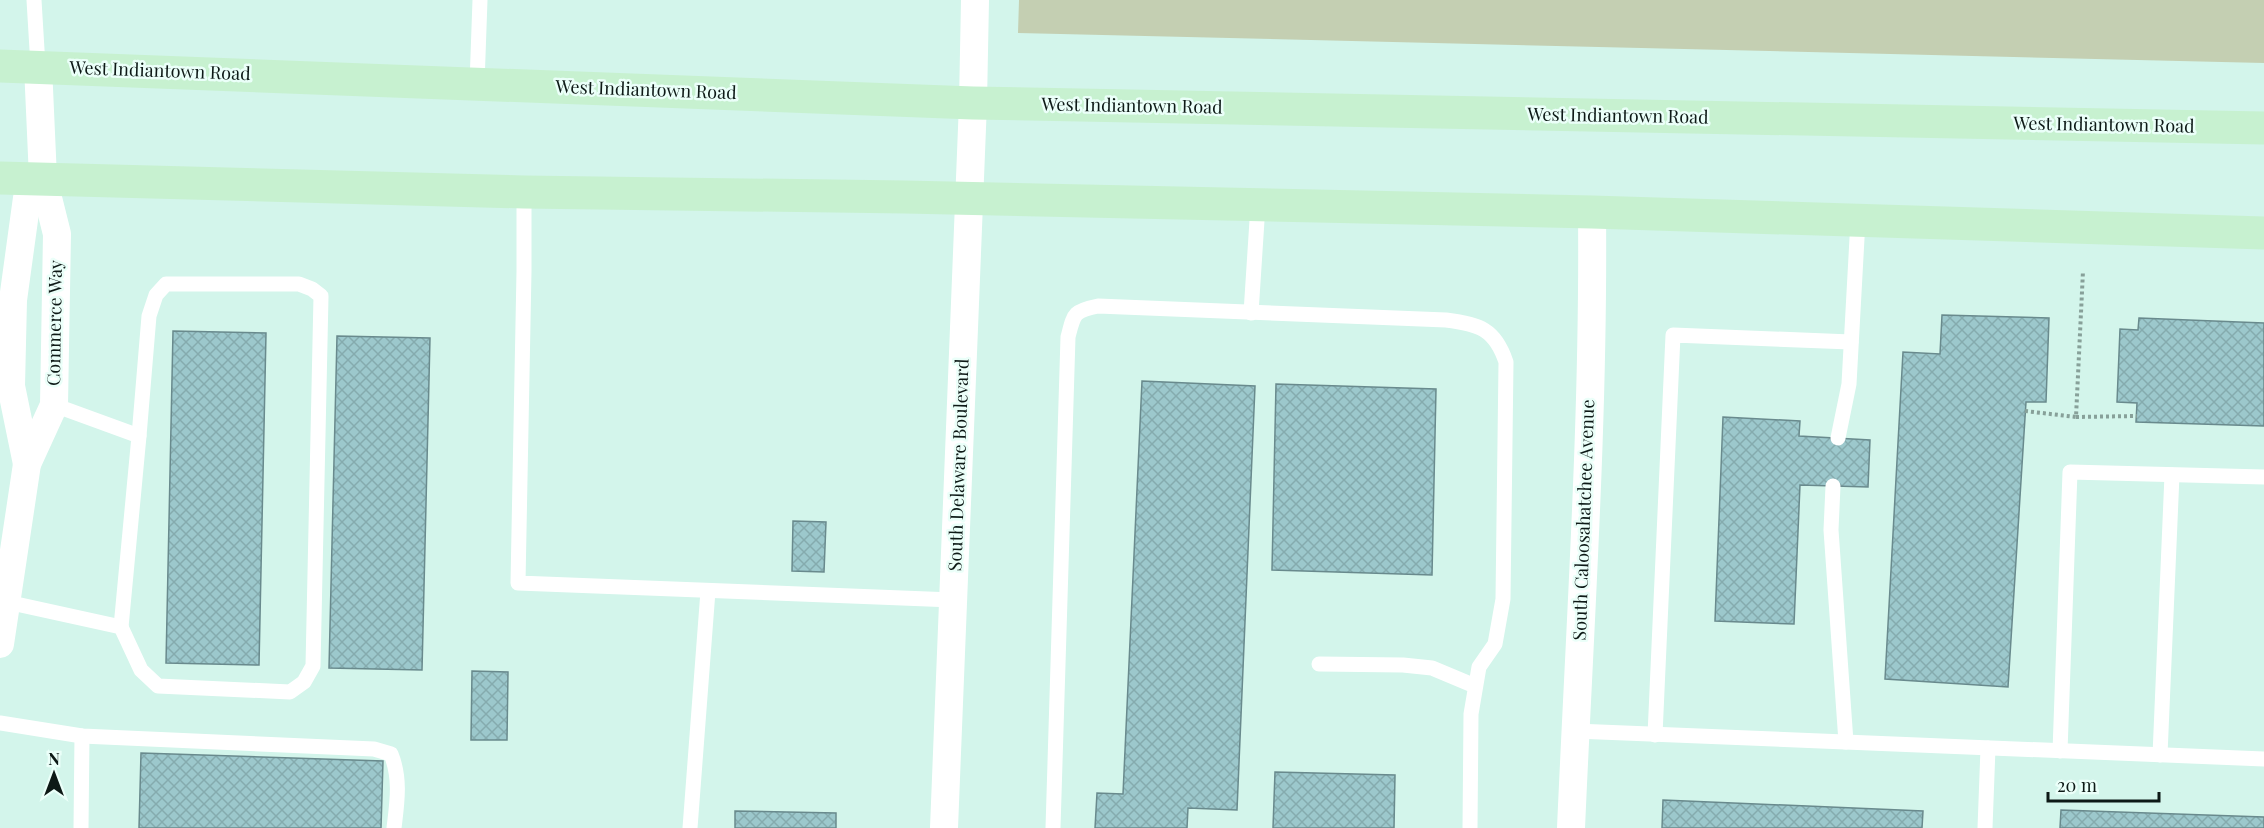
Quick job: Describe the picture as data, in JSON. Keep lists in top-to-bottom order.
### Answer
{
  "streets": {
    "main road": ["West Indiantown Road"],
    "street": ["Commerce Way", "South Delaware Boulevard", "South Caloosahatchee Avenue"]
  },
  "crossings": [
    ["West Indiantown Road", "Commerce Way"],
    ["West Indiantown Road", "South Delaware Boulevard"]
  ],
  "scale_bar": "20 m",
  "north": "top"
}
